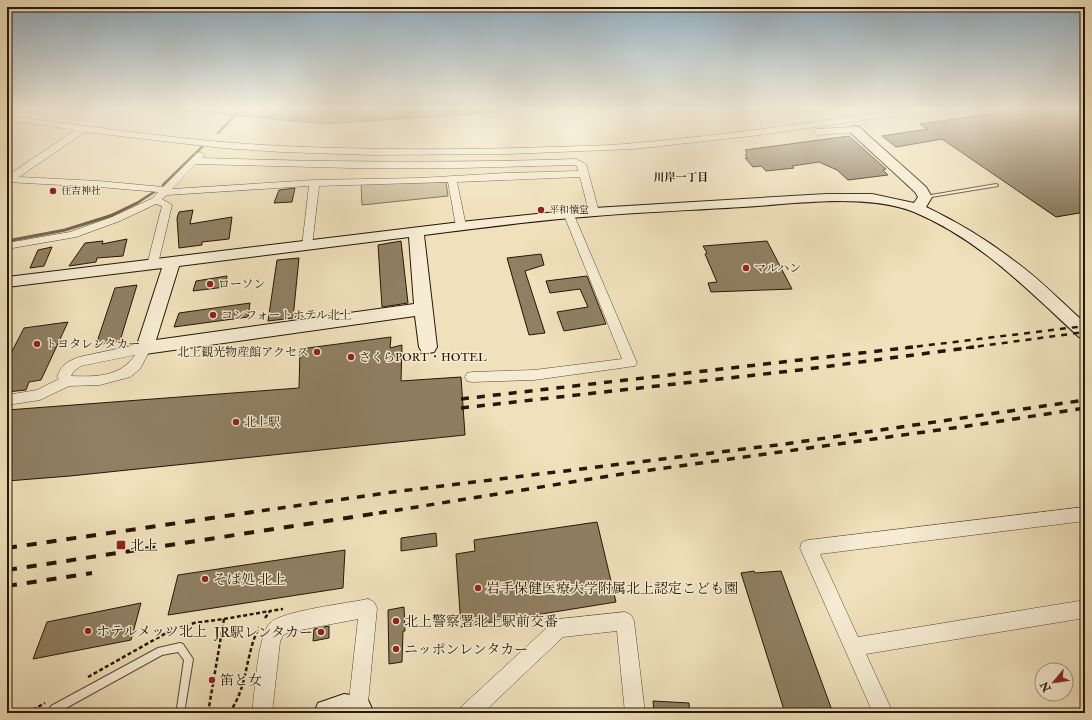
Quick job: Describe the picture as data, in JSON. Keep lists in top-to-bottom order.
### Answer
{
  "districts": ["川岸一丁目"],
  "places": {
    "other": [
      "住吉神社",
      "平和懐堂",
      "マルハン",
      "ローソン",
      "コンフォートホテル北上",
      "トヨタレンタカー",
      "北上観光物産館アクセス",
      "さくらPORT・HOTEL",
      "北上駅",
      "そば処 北上",
      "岩手保健医療大学附属北上認定こども園",
      "北上警察署北上駅前交番",
      "ホテルメッツ北上",
      "JR駅レンタカー",
      "ニッポンレンタカー",
      "笛と女"
    ],
    "transit": ["北上"]
  },
  "north": "bottom left"
}
